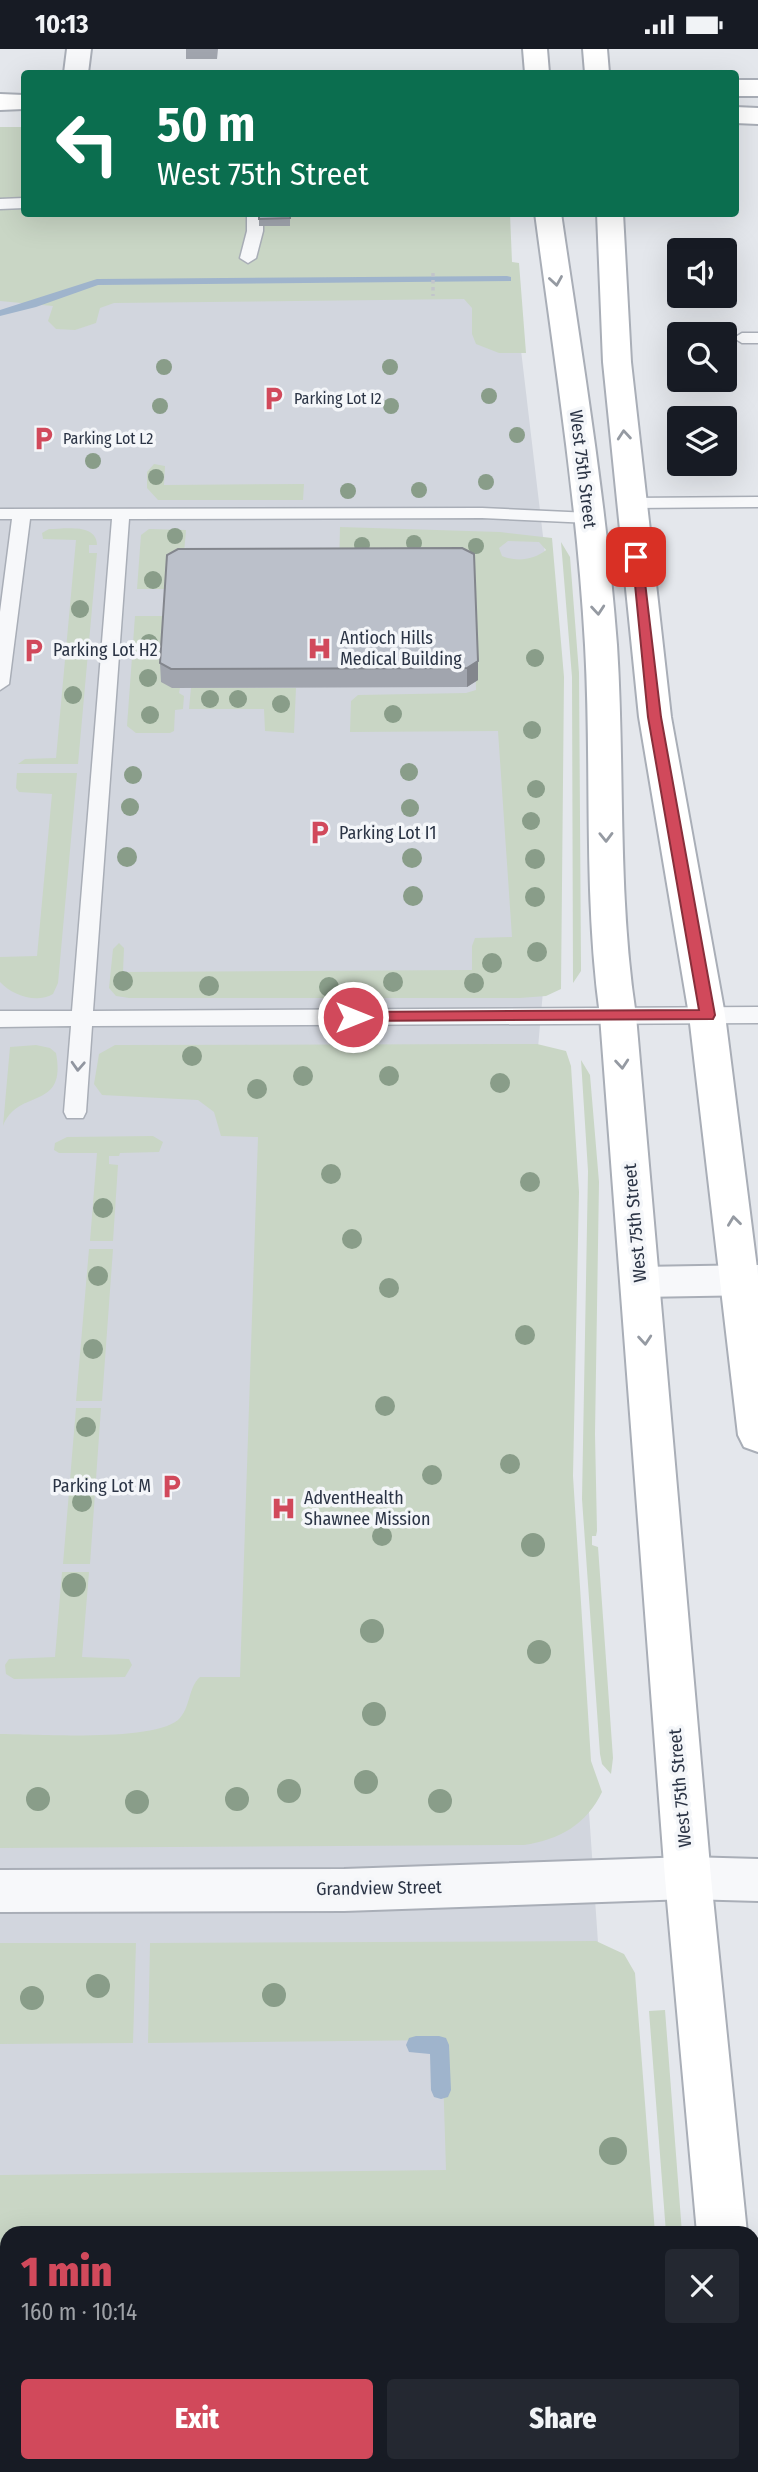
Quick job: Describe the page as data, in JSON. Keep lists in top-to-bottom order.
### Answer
{
  "streets": {
    "main road": ["West 75th Street"],
    "street": ["Grandview Street"]
  },
  "crossings": [
    ["West 75th Street", "Grandview Street"]
  ],
  "places": {
    "parking": [
      "Parking Lot I2",
      "Parking Lot L2",
      "Parking Lot H2",
      "Parking Lot I1",
      "Parking Lot M"
    ],
    "hospital": ["Antioch Hills Medical Building", "AdventHealth Shawnee Mission"]
  },
  "page": {
    "status": "10:13",
    "turn": ["50 m", "West 75th Street"],
    "heading": ["1 min", "160 m · 10:14"],
    "buttons": ["Exit", "Share"]
  }
}
